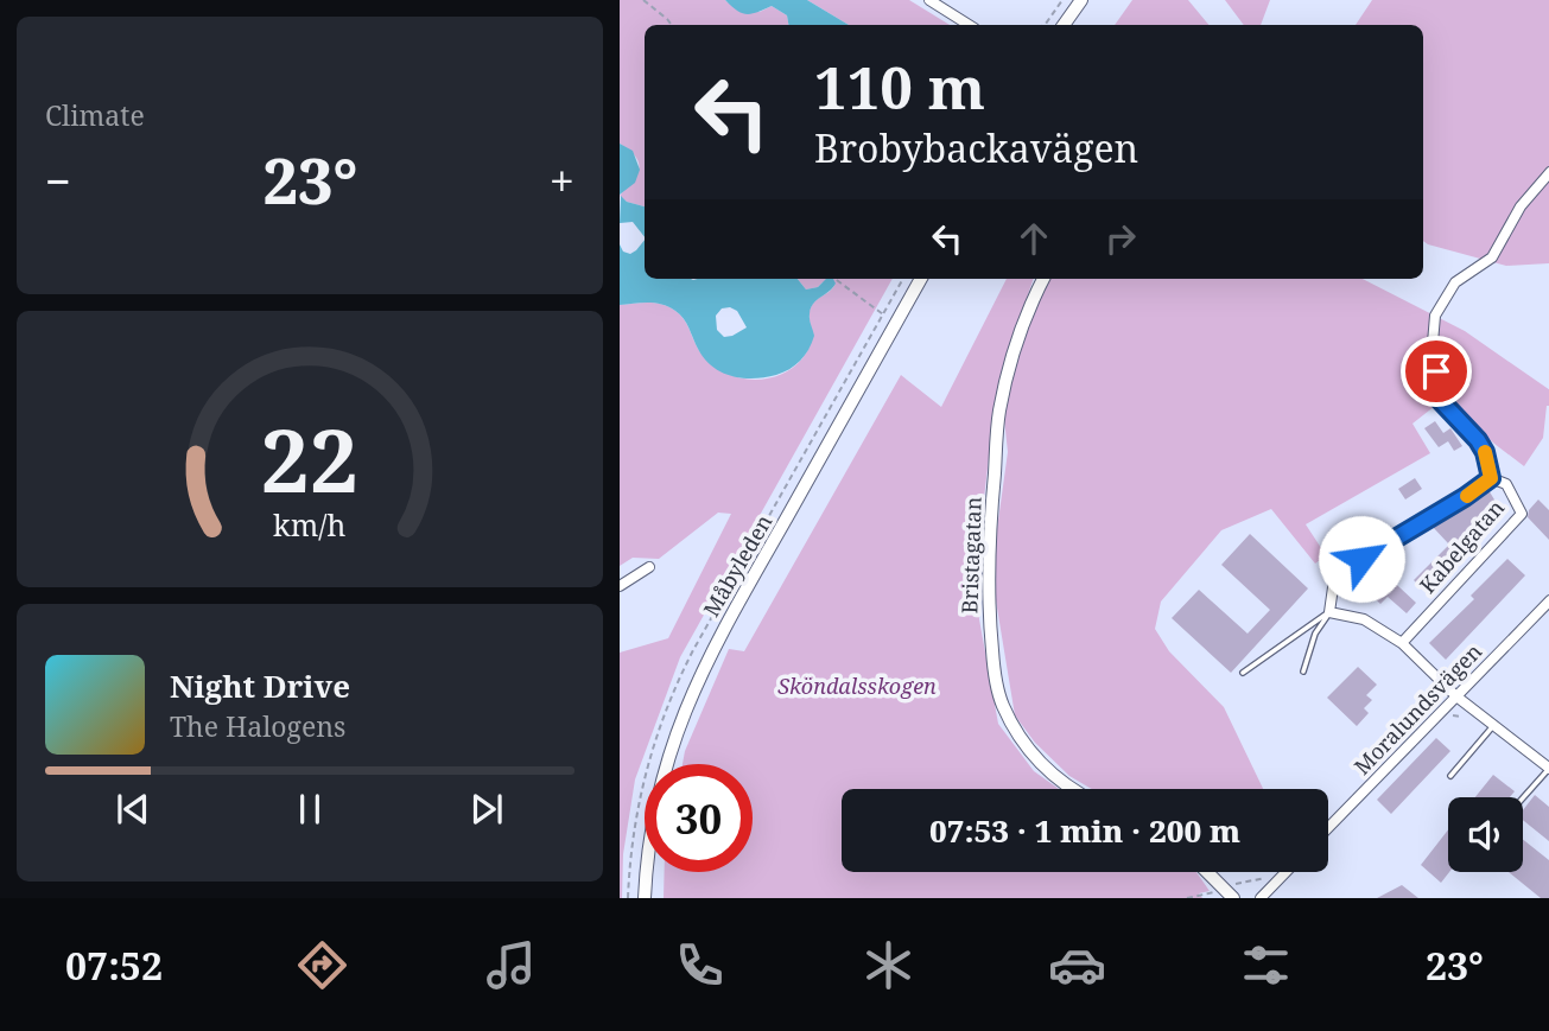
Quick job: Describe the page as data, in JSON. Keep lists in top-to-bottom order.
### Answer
{
  "streets": {
    "street": [
      "Kabelgatan",
      "Bristagatan",
      "Måbyleden",
      "Moralundsvägen"
    ]
  },
  "parks": ["Sköndalsskogen"],
  "page": {
    "tile": "Climate",
    "turn": ["110 m", "Brobybackavägen"],
    "heat": ["−", "23°", "+"],
    "song": ["Night Drive", "The Halogens"],
    "limit": "30",
    "trip": "07:53 · 1 min · 200 m",
    "tabs": ["07:52", "23°"],
    "gauge": ["22", "km/h"]
  }
}
